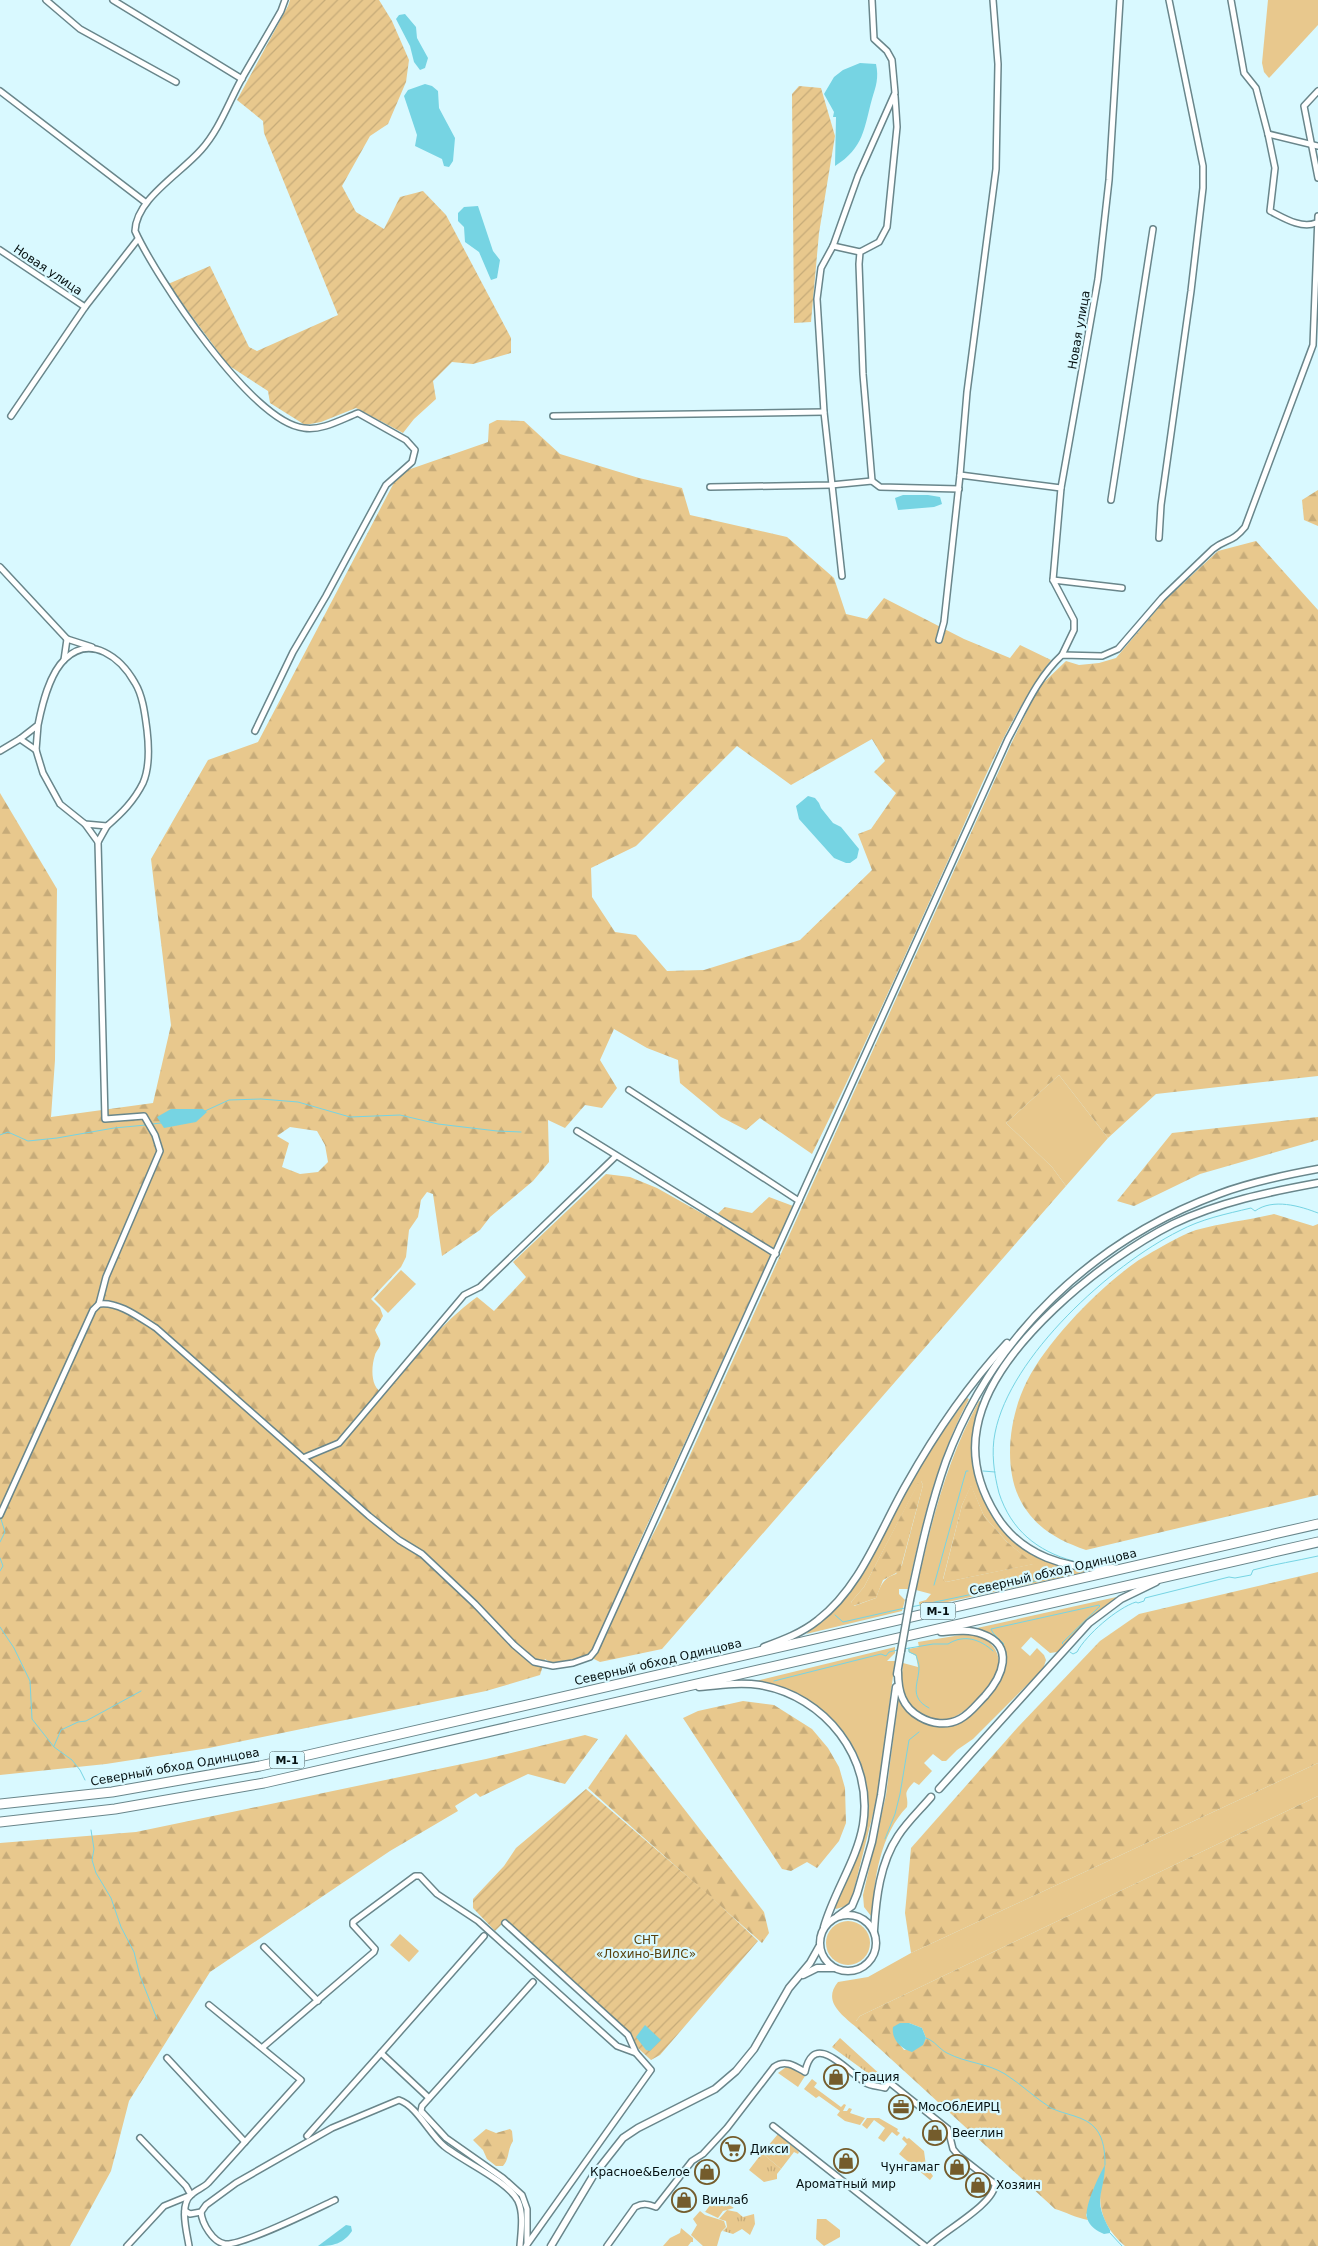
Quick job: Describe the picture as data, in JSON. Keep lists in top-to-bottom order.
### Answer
{
  "streets": {
    "highway": ["Северный обход Одинцова", "М-1"],
    "street": ["Новая улица"]
  },
  "parks": ["СНТ «Лохино-ВИЛС»"],
  "places": {
    "shop": [
      "Грация",
      "Beerлин",
      "Ароматный мир",
      "Чунгамаг",
      "Красное&Белое",
      "Хозяин",
      "Винлаб"
    ],
    "office": ["МосОблЕИРЦ"],
    "supermarket": ["Дикси"]
  }
}
